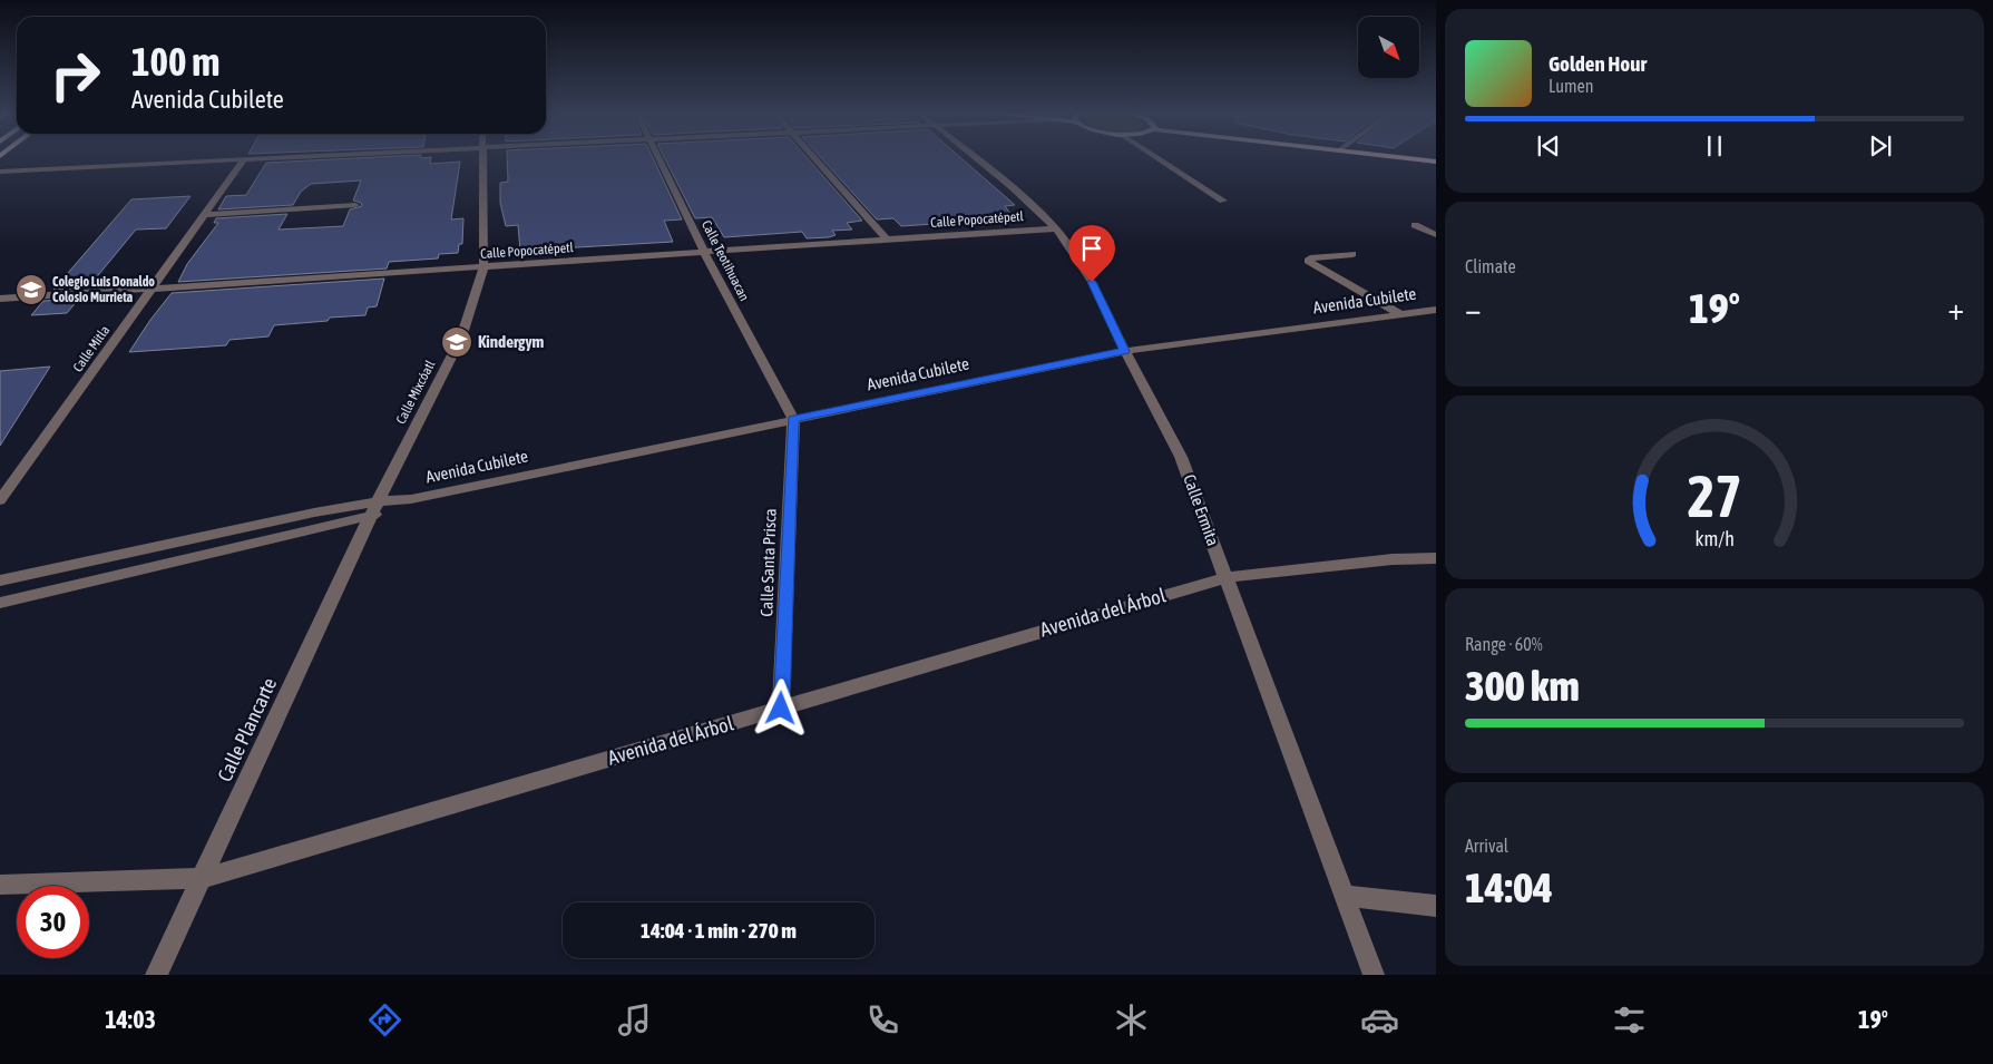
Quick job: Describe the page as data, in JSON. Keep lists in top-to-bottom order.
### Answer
{
  "streets": {
    "street": [
      "Calle Popocatépetl",
      "Calle Teotihuacan",
      "Avenida Cubilete",
      "Calle Mitla",
      "Calle Mixcóatl",
      "Calle Ermita",
      "Calle Santa Prisca",
      "Avenida del Árbol",
      "Calle Plancarte"
    ]
  },
  "crossings": [
    ["Calle Popocatépetl", "Calle Teotihuacan"],
    ["Calle Popocatépetl", "Calle Mitla"],
    ["Calle Popocatépetl", "Calle Mixcóatl"],
    ["Calle Popocatépetl", "Calle Ermita"],
    ["Calle Teotihuacan", "Avenida Cubilete"],
    ["Calle Teotihuacan", "Calle Santa Prisca"],
    ["Avenida Cubilete", "Calle Mixcóatl"],
    ["Avenida Cubilete", "Calle Ermita"],
    ["Avenida Cubilete", "Calle Santa Prisca"],
    ["Avenida Cubilete", "Calle Plancarte"],
    ["Calle Mixcóatl", "Calle Plancarte"],
    ["Calle Ermita", "Avenida del Árbol"],
    ["Calle Santa Prisca", "Avenida del Árbol"],
    ["Avenida del Árbol", "Calle Plancarte"]
  ],
  "places": {
    "school or university": ["Colegio Luis Donaldo Colosio Murrieta", "Kindergym"]
  },
  "north": "bottom right",
  "page": {
    "turn": ["100 m", "Avenida Cubilete"],
    "song": ["Golden Hour", "Lumen"],
    "tile": [
      "Climate",
      ["Range · 60%", "300 km"],
      ["Arrival", "14:04"]
    ],
    "heat": ["−", "19°", "+"],
    "limit": "30",
    "trip": "14:04 · 1 min · 270 m",
    "tabs": ["14:03", "19°"],
    "gauge": ["27", "km/h"]
  }
}
